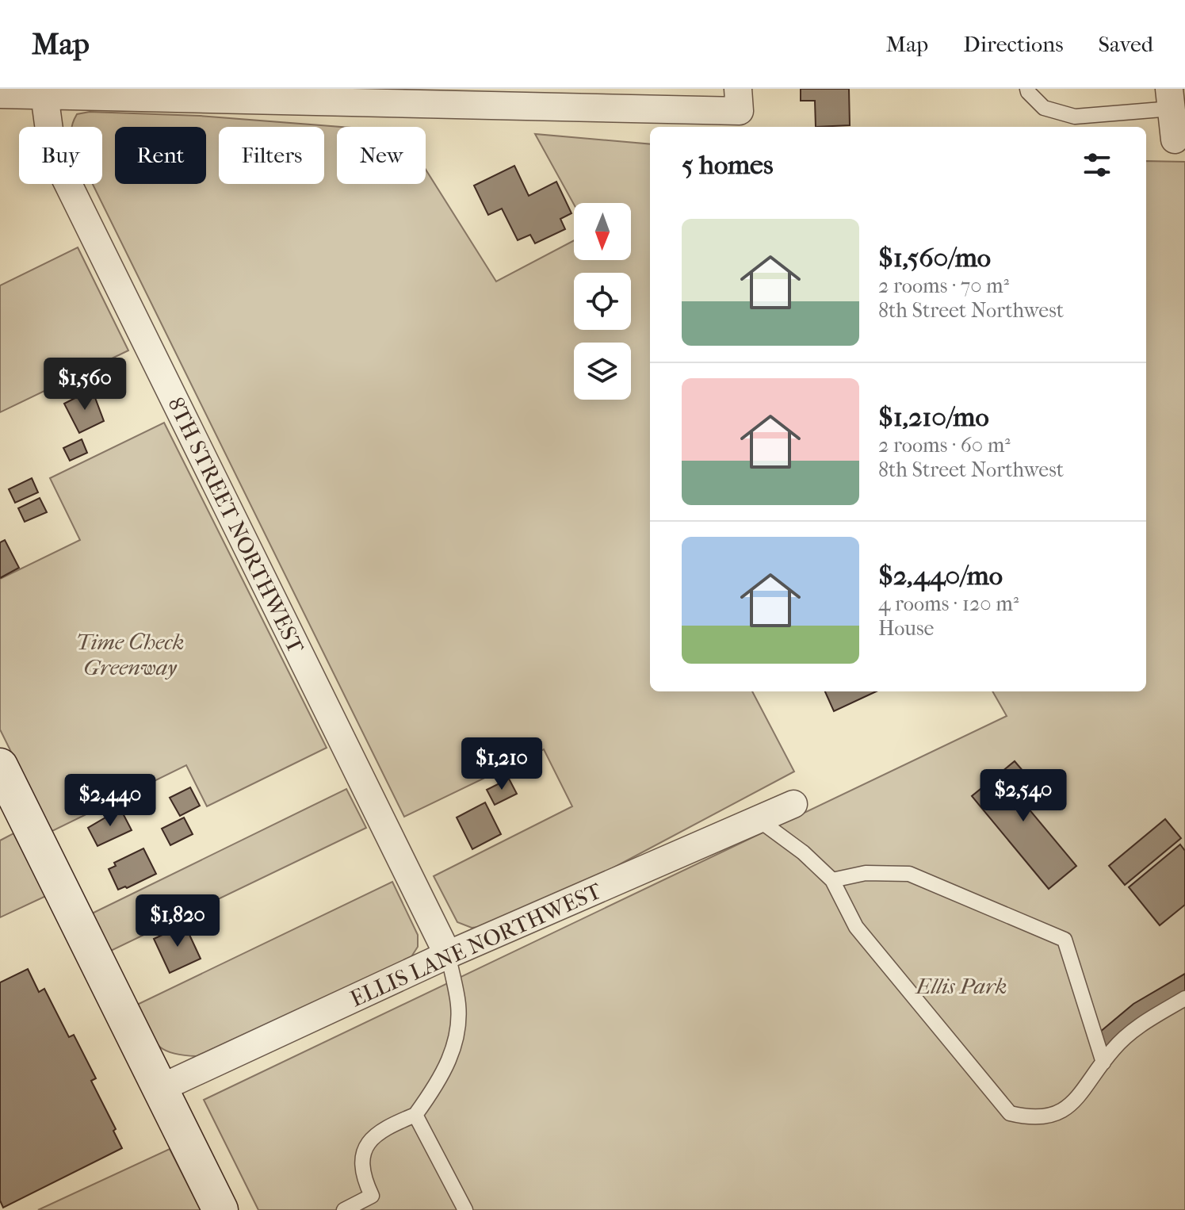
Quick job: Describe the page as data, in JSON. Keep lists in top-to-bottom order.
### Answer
{
  "streets": {
    "street": ["8TH STREET NORTHWEST", "ELLIS LANE NORTHWEST"]
  },
  "crossings": [
    ["8TH STREET NORTHWEST", "ELLIS LANE NORTHWEST"]
  ],
  "parks": ["Time Check Greenway", "Ellis Park"],
  "north": "bottom",
  "page": {
    "header": "Map",
    "nav": ["Map", "Directions", "Saved"],
    "chip": [
      "Buy",
      "Rent",
      "Filters",
      "New"
    ],
    "heading": "5 homes",
    "list": [
      {
        "name": "$1,560/mo",
        "note": "2 rooms · 70 m² · 8th Street Northwest"
      },
      {
        "name": "$1,210/mo",
        "note": "2 rooms · 60 m² · 8th Street Northwest"
      },
      {
        "name": "$2,440/mo",
        "note": "4 rooms · 120 m² · House"
      }
    ],
    "price": [
      "$1,560",
      "$1,210",
      "$2,540",
      "$2,440",
      "$1,820"
    ]
  }
}
